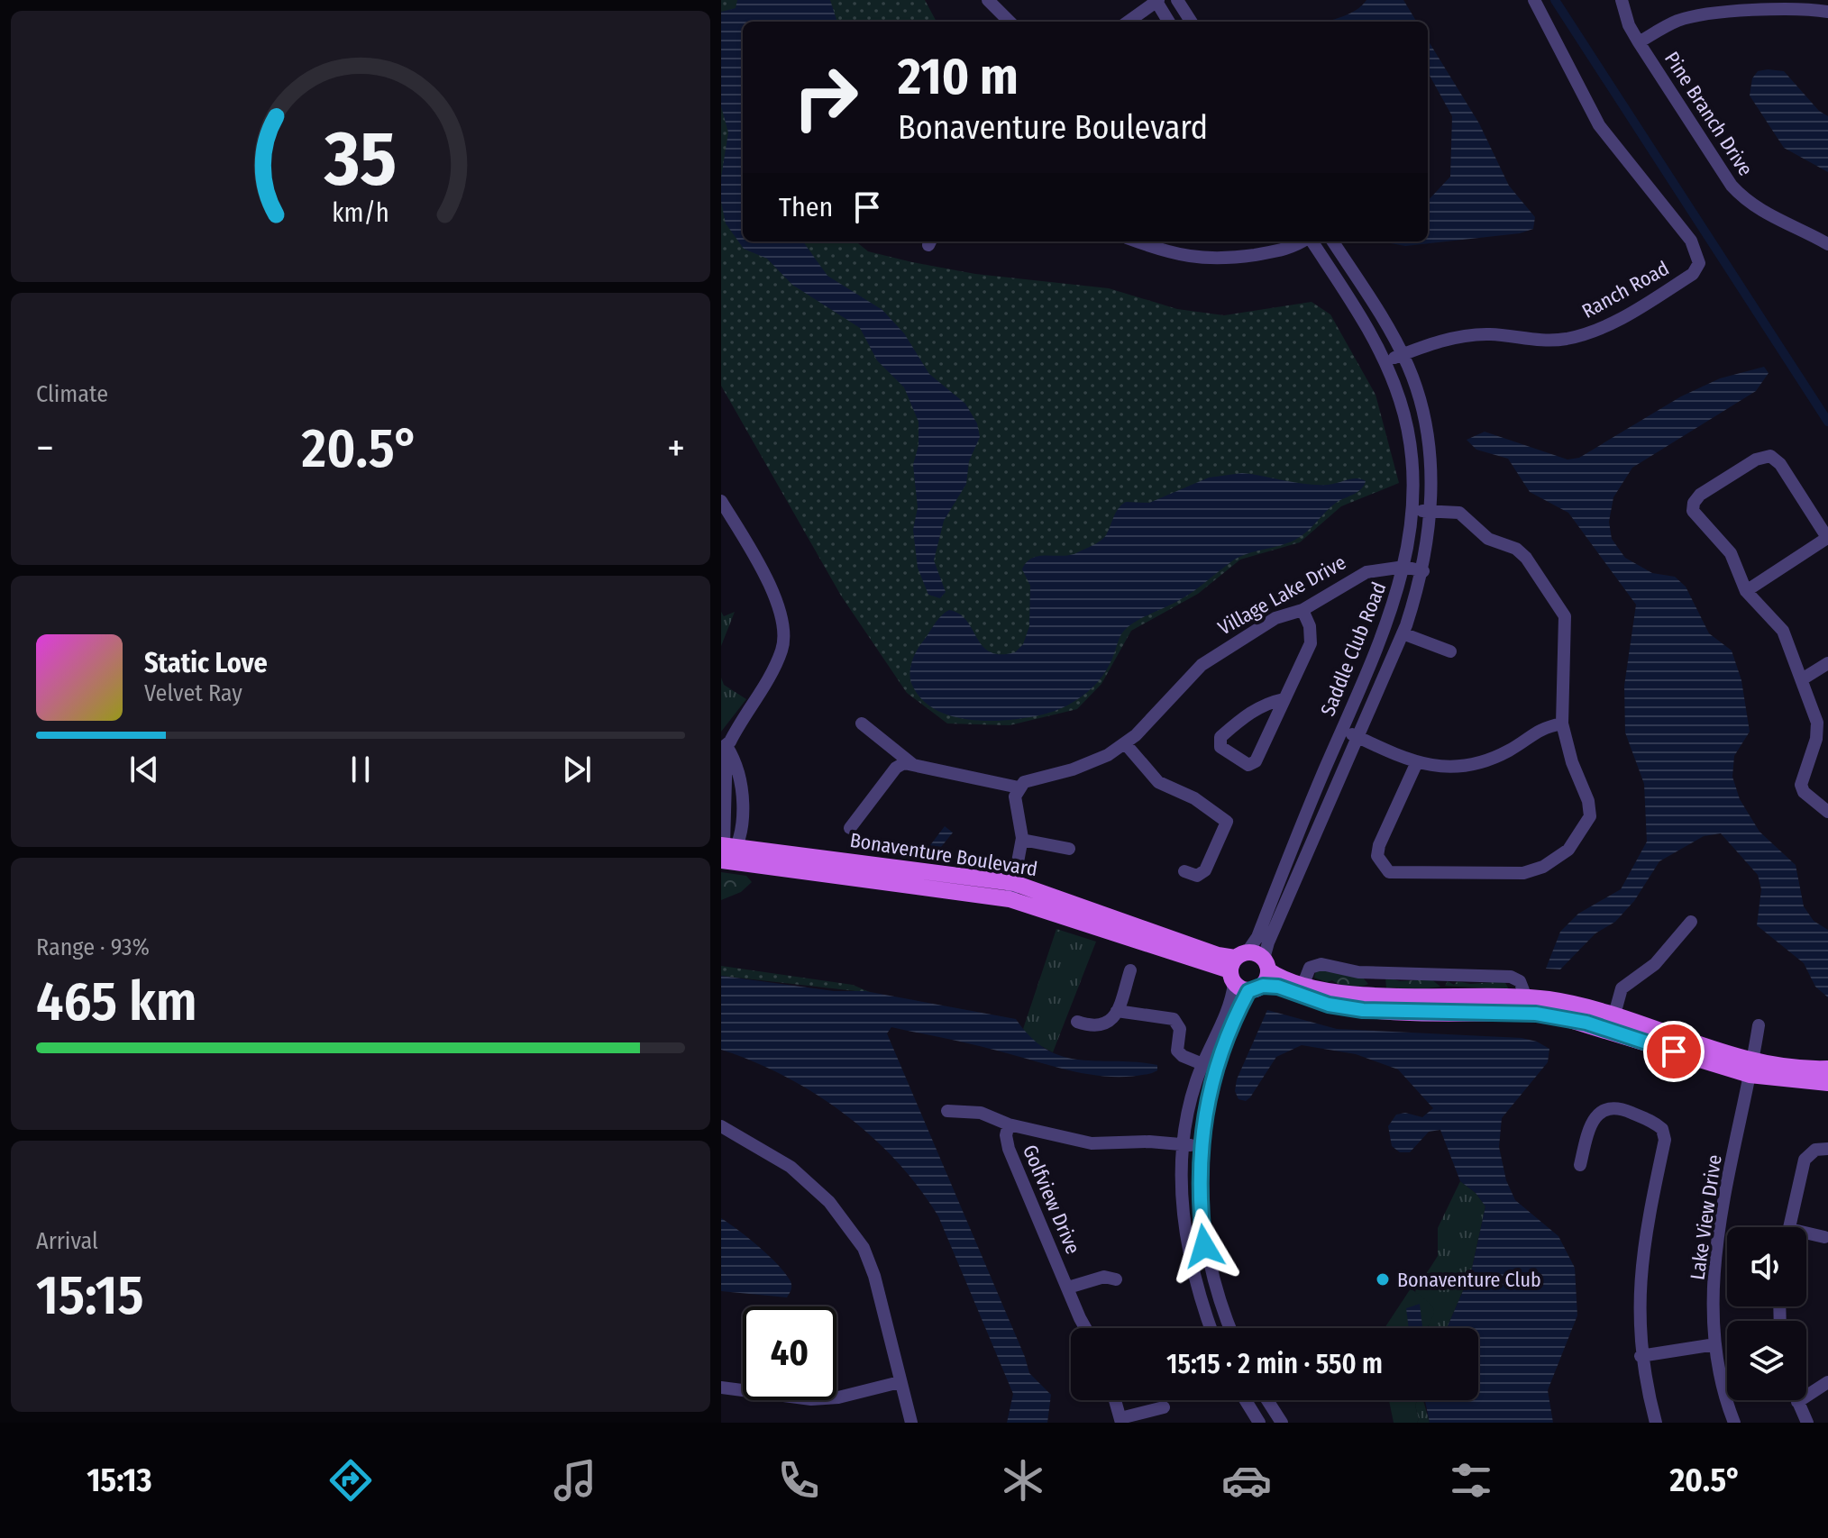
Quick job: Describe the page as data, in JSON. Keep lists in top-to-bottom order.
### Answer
{
  "streets": {
    "main road": ["Bonaventure Boulevard"],
    "street": [
      "Pine Branch Drive",
      "Ranch Road",
      "Village Lake Drive",
      "Saddle Club Road",
      "Golfview Drive",
      "Lake View Drive"
    ]
  },
  "crossings": [
    ["Ranch Road", "Saddle Club Road"],
    ["Village Lake Drive", "Saddle Club Road"],
    ["Saddle Club Road", "Bonaventure Boulevard"],
    ["Saddle Club Road", "Golfview Drive"],
    ["Bonaventure Boulevard", "Lake View Drive"]
  ],
  "places": ["Bonaventure Club"],
  "page": {
    "turn": ["210 m", "Bonaventure Boulevard"],
    "then": "Then",
    "tile": [
      "Climate",
      ["Range · 93%", "465 km"],
      ["Arrival", "15:15"]
    ],
    "heat": ["−", "20.5°", "+"],
    "song": ["Static Love", "Velvet Ray"],
    "limit": "40",
    "trip": "15:15 · 2 min · 550 m",
    "tabs": ["15:13", "20.5°"],
    "gauge": ["35", "km/h"]
  }
}
